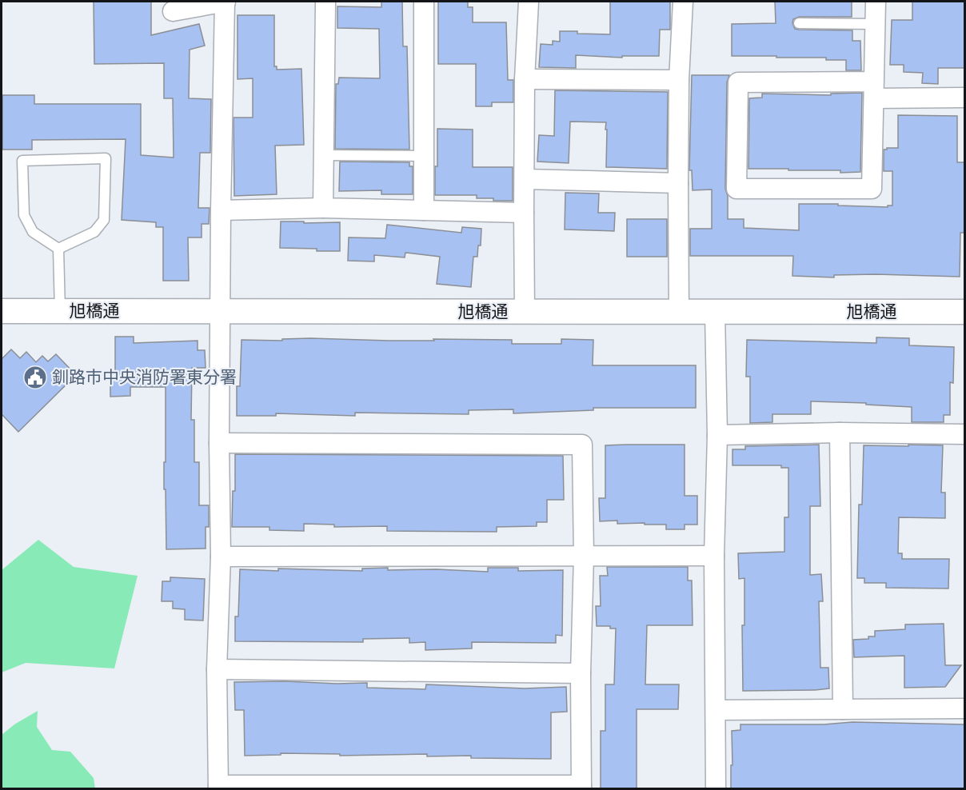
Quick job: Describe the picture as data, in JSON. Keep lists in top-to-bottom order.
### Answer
{
  "streets": {
    "street": ["旭橋通"]
  },
  "places": {
    "public building": ["釧路市中央消防署東分署"]
  }
}
